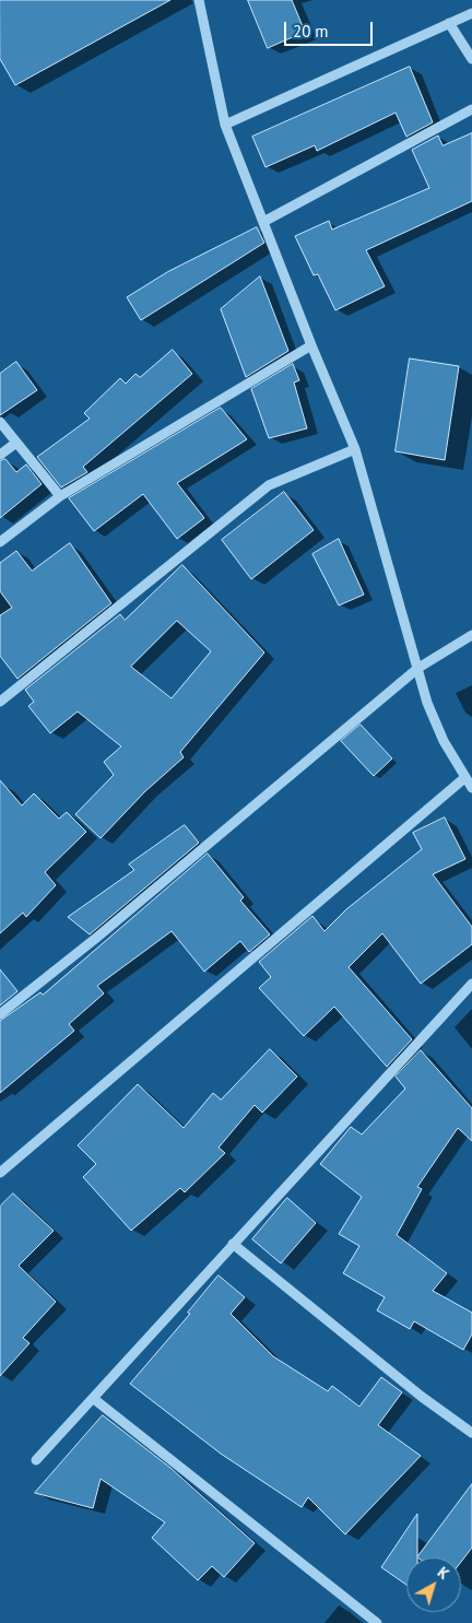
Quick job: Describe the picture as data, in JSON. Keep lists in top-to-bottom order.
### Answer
{
  "scale_bar": "20 m",
  "north": "top right"
}
